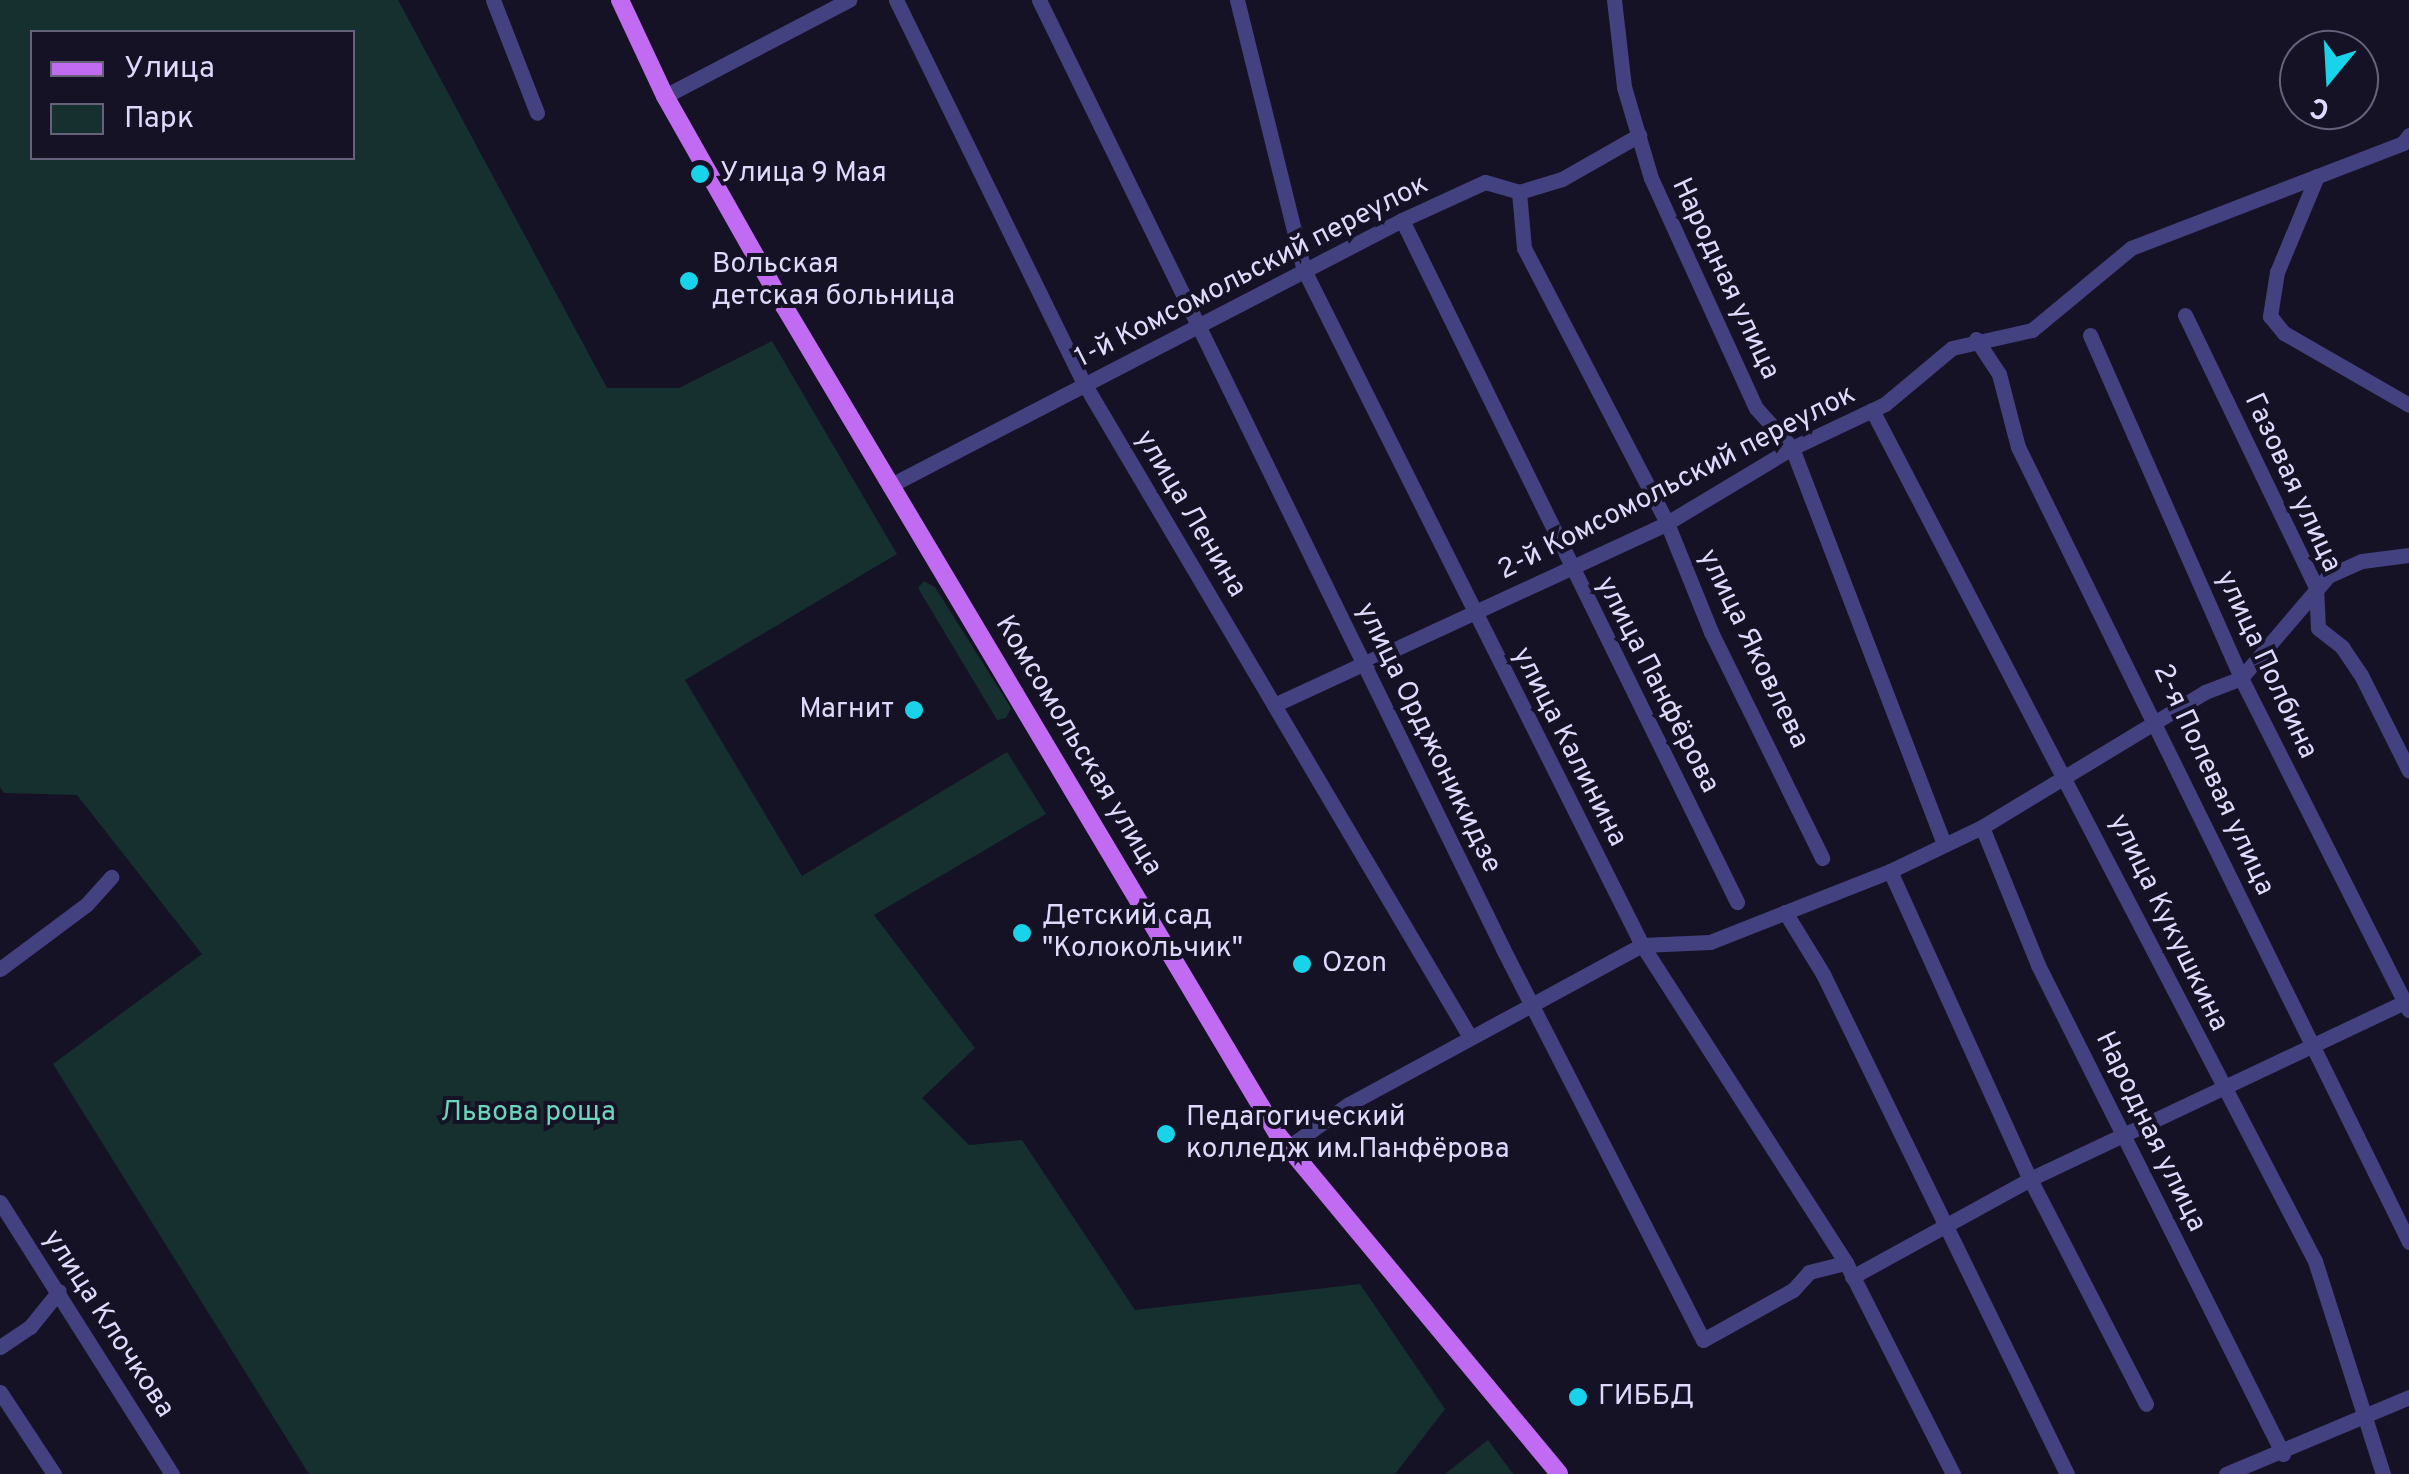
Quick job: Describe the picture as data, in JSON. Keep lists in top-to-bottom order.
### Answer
{
  "streets": {
    "main road": ["Комсомольская улица"],
    "street": [
      "1-й Комсомольский переулок",
      "Народная улица",
      "2-й Комсомольский переулок",
      "Газовая улица",
      "улица Ленина",
      "улица Яковлева",
      "улица Полбина",
      "улица Панфёрова",
      "улица Орджоникидзе",
      "улица Калинина",
      "2-я Полевая улица",
      "улица Кукушкина",
      "улица Клочкова"
    ]
  },
  "crossings": [
    ["1-й Комсомольский переулок", "Народная улица"],
    ["1-й Комсомольский переулок", "улица Ленина"],
    ["1-й Комсомольский переулок", "улица Яковлева"],
    ["1-й Комсомольский переулок", "улица Панфёрова"],
    ["1-й Комсомольский переулок", "улица Орджоникидзе"],
    ["1-й Комсомольский переулок", "Комсомольская улица"],
    ["1-й Комсомольский переулок", "улица Калинина"],
    ["Народная улица", "2-й Комсомольский переулок"],
    ["2-й Комсомольский переулок", "улица Ленина"],
    ["2-й Комсомольский переулок", "улица Яковлева"],
    ["2-й Комсомольский переулок", "улица Панфёрова"],
    ["2-й Комсомольский переулок", "улица Орджоникидзе"],
    ["2-й Комсомольский переулок", "улица Калинина"],
    ["2-й Комсомольский переулок", "2-я Полевая улица"],
    ["2-й Комсомольский переулок", "улица Кукушкина"],
    ["улица Орджоникидзе", "улица Калинина"]
  ],
  "parks": ["Львова роща"],
  "places": [
    "Улица 9 Мая",
    "Вольская детская больница",
    "Магнит",
    "Детский сад \"Колокольчик\"",
    "Ozon",
    "Педагогический колледж им.Панфёрова",
    "ГИББД"
  ],
  "legend": ["Улица", "Парк"],
  "north": "bottom"
}
